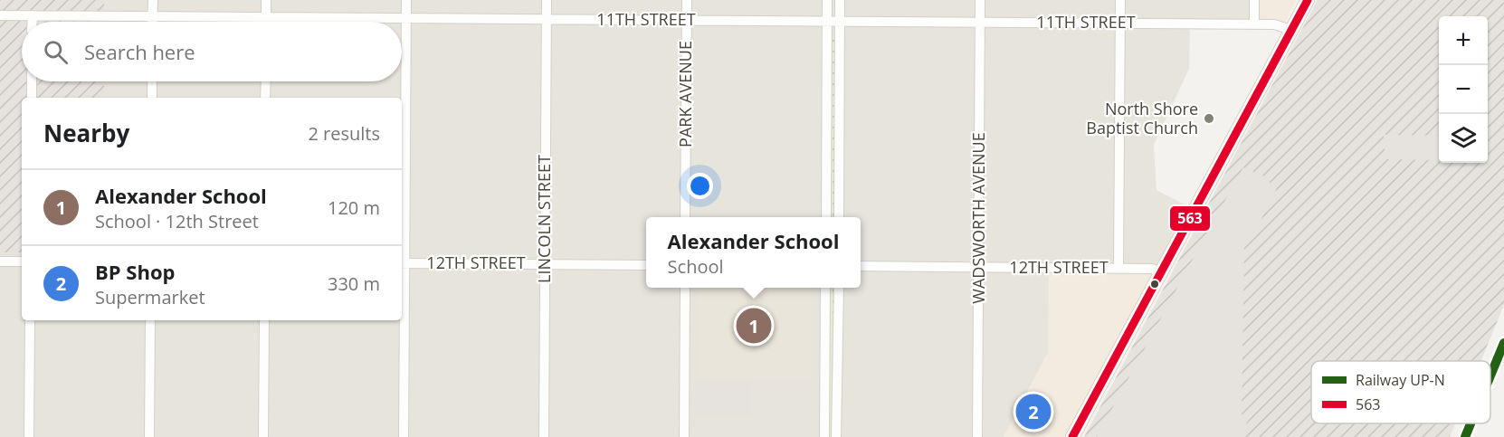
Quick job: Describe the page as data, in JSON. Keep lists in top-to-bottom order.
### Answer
{
  "streets": {
    "street": [
      "11TH STREET",
      "PARK AVENUE",
      "WADSWORTH AVENUE",
      "LINCOLN STREET",
      "12TH STREET"
    ]
  },
  "crossings": [
    ["11TH STREET", "PARK AVENUE"],
    ["11TH STREET", "WADSWORTH AVENUE"],
    ["11TH STREET", "LINCOLN STREET"],
    ["WADSWORTH AVENUE", "12TH STREET"],
    ["LINCOLN STREET", "12TH STREET"]
  ],
  "places": ["North Shore Baptist Church"],
  "lines": ["transit line 563", "rail line UP-N"],
  "legend": ["Railway UP-N", "563"],
  "page": {
    "map_buttons": ["+", "−"],
    "search": "Search here",
    "heading": ["Nearby", "2 results"],
    "list": [
      {
        "mark": "1",
        "name": "Alexander School",
        "note": "School · 12th Street",
        "value": "120 m"
      },
      {
        "mark": "2",
        "name": "BP Shop",
        "note": "Supermarket",
        "value": "330 m"
      }
    ],
    "popup": ["Alexander School", "School"],
    "pins": ["1", "2"]
  }
}
